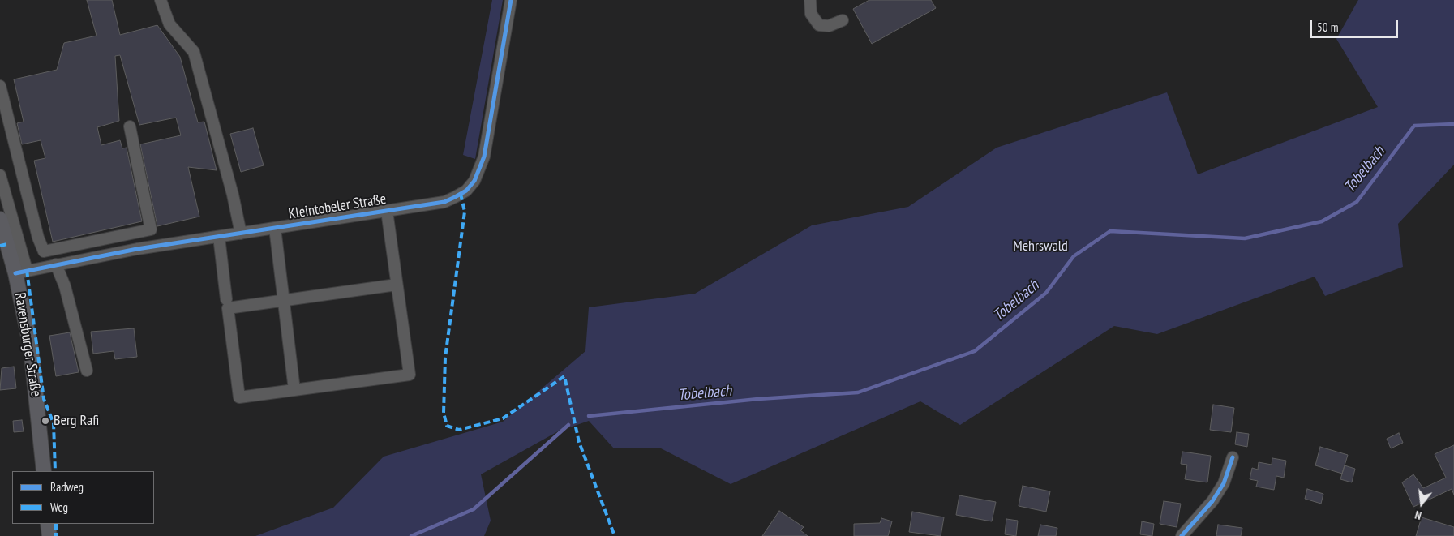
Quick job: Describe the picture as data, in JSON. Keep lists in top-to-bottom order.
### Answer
{
  "streets": {
    "main road": ["Ravensburger Straße"],
    "street": ["Kleintobeler Straße"]
  },
  "crossings": [
    ["Kleintobeler Straße", "Ravensburger Straße"]
  ],
  "water": ["Tobelbach"],
  "parks": ["Mehrswald"],
  "places": ["Berg Rafi"],
  "legend": ["Radweg", "Weg"],
  "scale_bar": "50 m",
  "north": "bottom"
}
